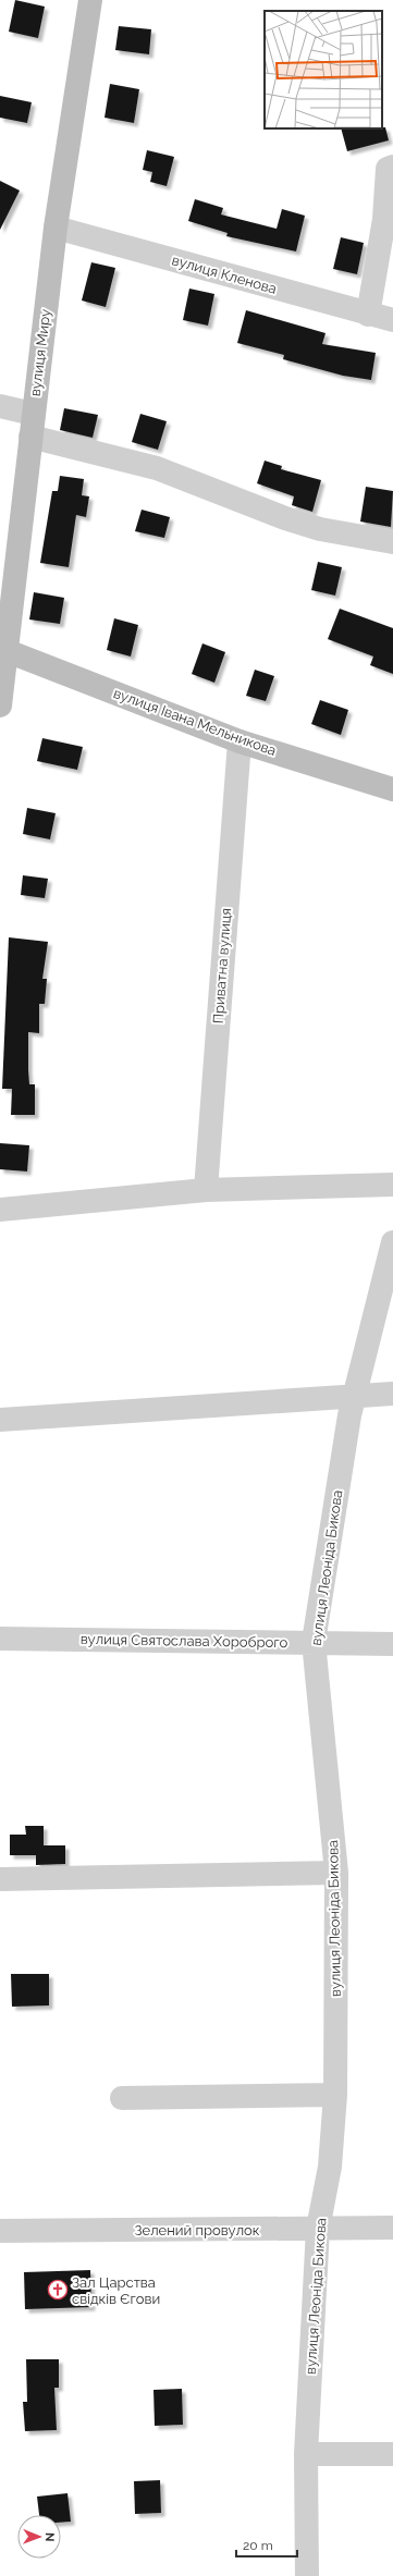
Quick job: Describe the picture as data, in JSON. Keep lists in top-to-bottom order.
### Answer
{
  "streets": {
    "street": [
      "вулиця Кленова",
      "вулиця Миру",
      "вулиця Івана Мельникова",
      "Приватна вулиця",
      "вулиця Леоніда Бикова",
      "вулиця Святослава Хороброго",
      "Зелений провулок"
    ]
  },
  "crossings": [
    ["вулиця Кленова", "вулиця Миру"],
    ["вулиця Миру", "вулиця Івана Мельникова"],
    ["вулиця Івана Мельникова", "Приватна вулиця"],
    ["вулиця Леоніда Бикова", "вулиця Святослава Хороброго"],
    ["вулиця Леоніда Бикова", "Зелений провулок"]
  ],
  "places": {
    "church": ["Зал Царства свідків Єгови"]
  },
  "scale_bar": "20 m",
  "north": "right"
}
